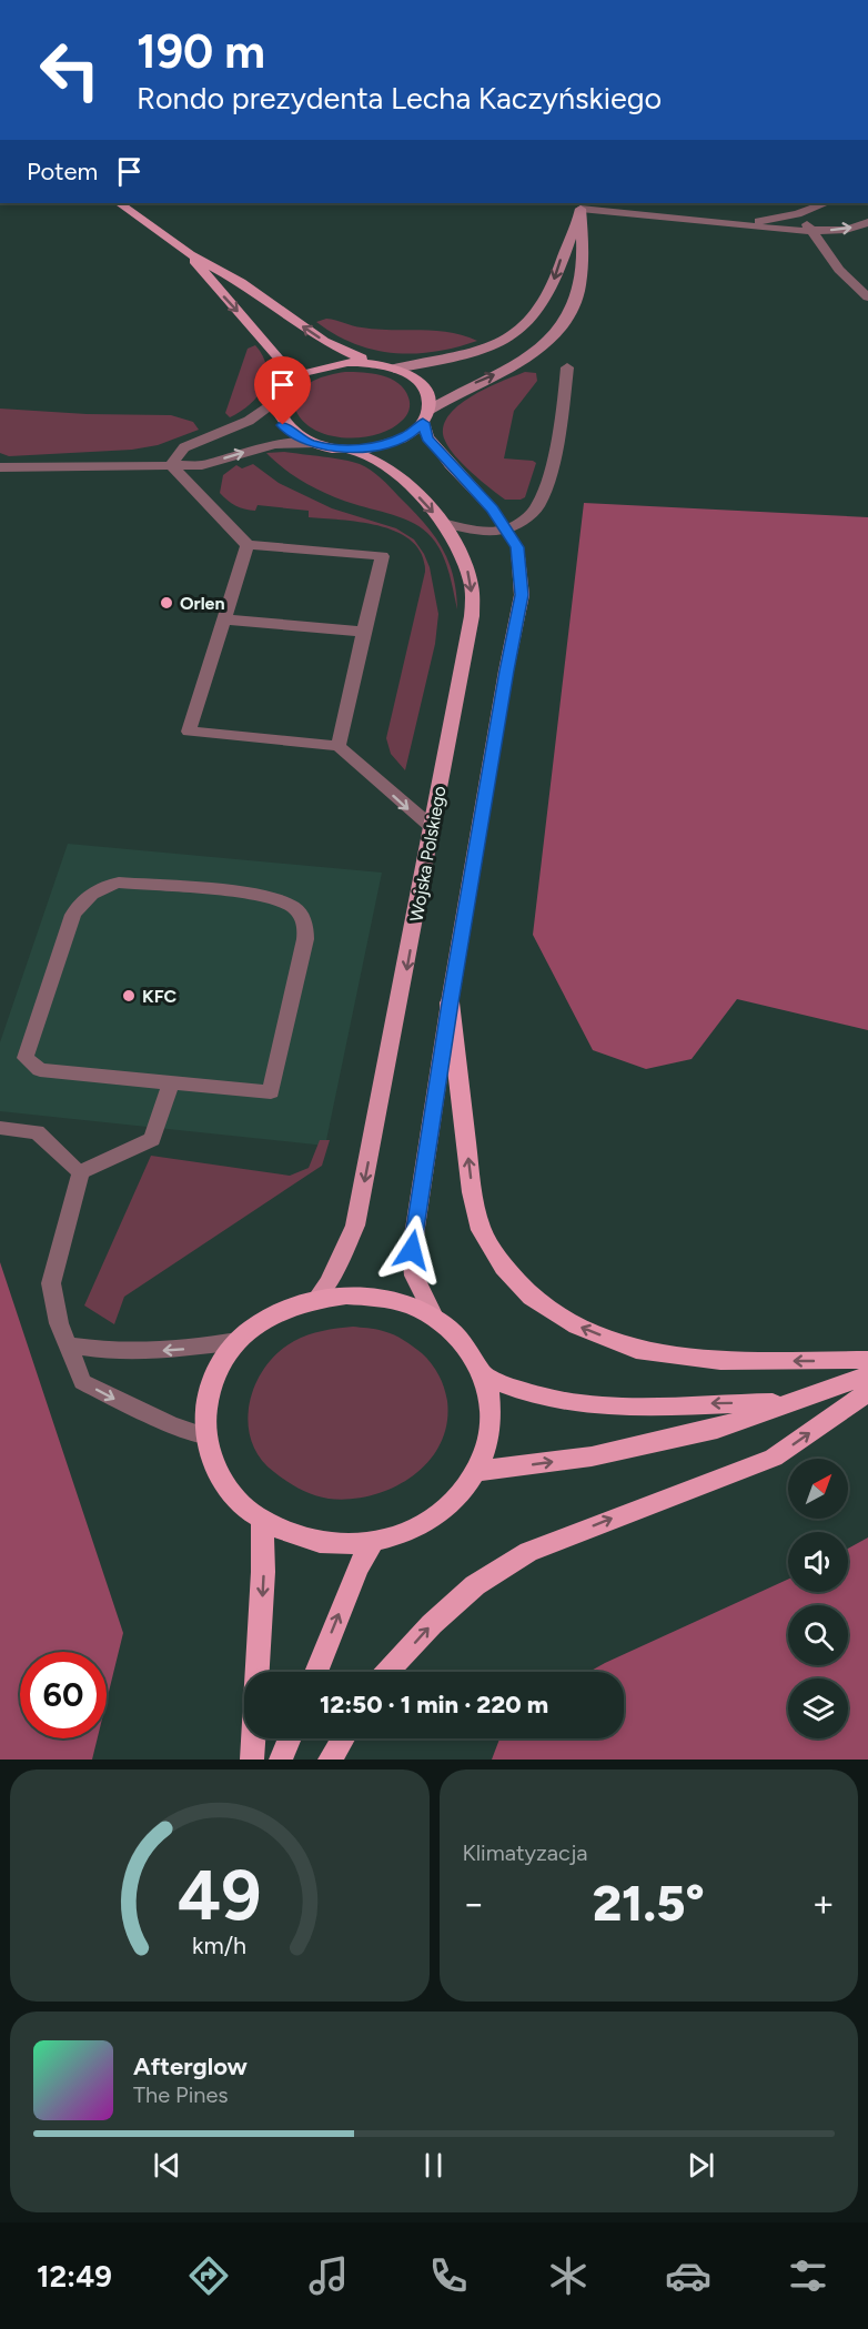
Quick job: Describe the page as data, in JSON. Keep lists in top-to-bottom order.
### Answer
{
  "streets": {
    "main road": ["Wojska Polskiego"]
  },
  "places": ["Orlen", "KFC"],
  "north": "top right",
  "page": {
    "turn": ["190 m", "Rondo prezydenta Lecha Kaczyńskiego"],
    "then": "Potem",
    "limit": "60",
    "trip": "12:50 · 1 min · 220 m",
    "tile": "Klimatyzacja",
    "heat": ["−", "21.5°", "+"],
    "song": ["Afterglow", "The Pines"],
    "tabs": "12:49",
    "gauge": ["49", "km/h"]
  }
}
